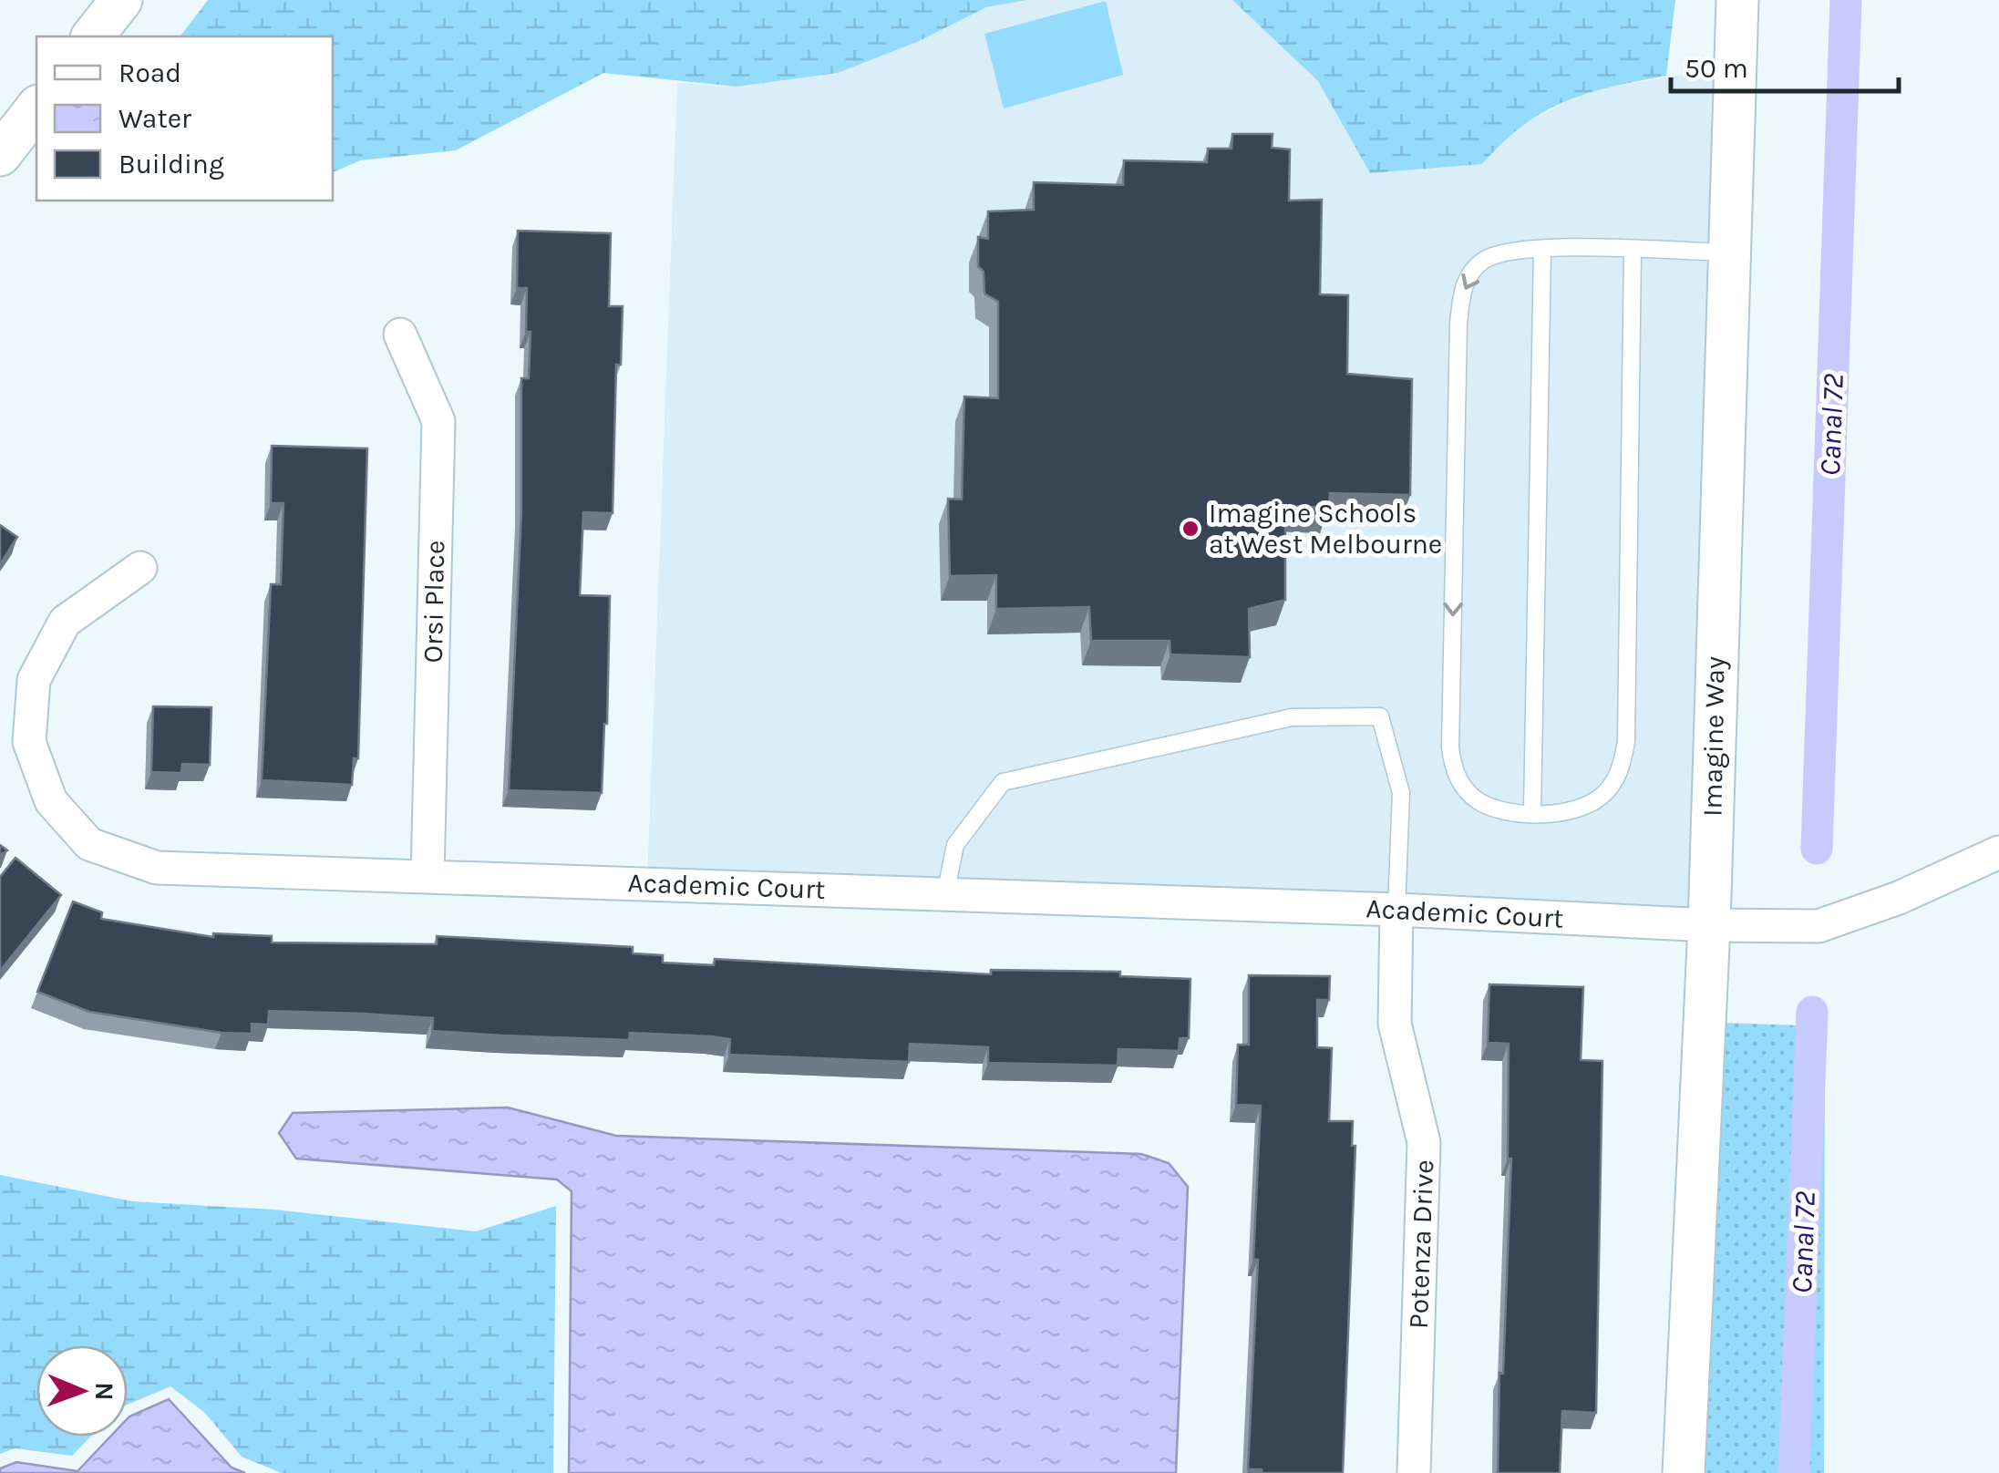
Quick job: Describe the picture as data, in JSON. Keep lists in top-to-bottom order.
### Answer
{
  "streets": {
    "street": [
      "Orsi Place",
      "Imagine Way",
      "Academic Court",
      "Potenza Drive"
    ]
  },
  "crossings": [
    ["Orsi Place", "Academic Court"],
    ["Imagine Way", "Academic Court"],
    ["Academic Court", "Potenza Drive"]
  ],
  "water": ["Canal 72"],
  "places": ["Imagine Schools at West Melbourne"],
  "legend": ["Road", "Water", "Building"],
  "scale_bar": "50 m",
  "north": "right"
}
